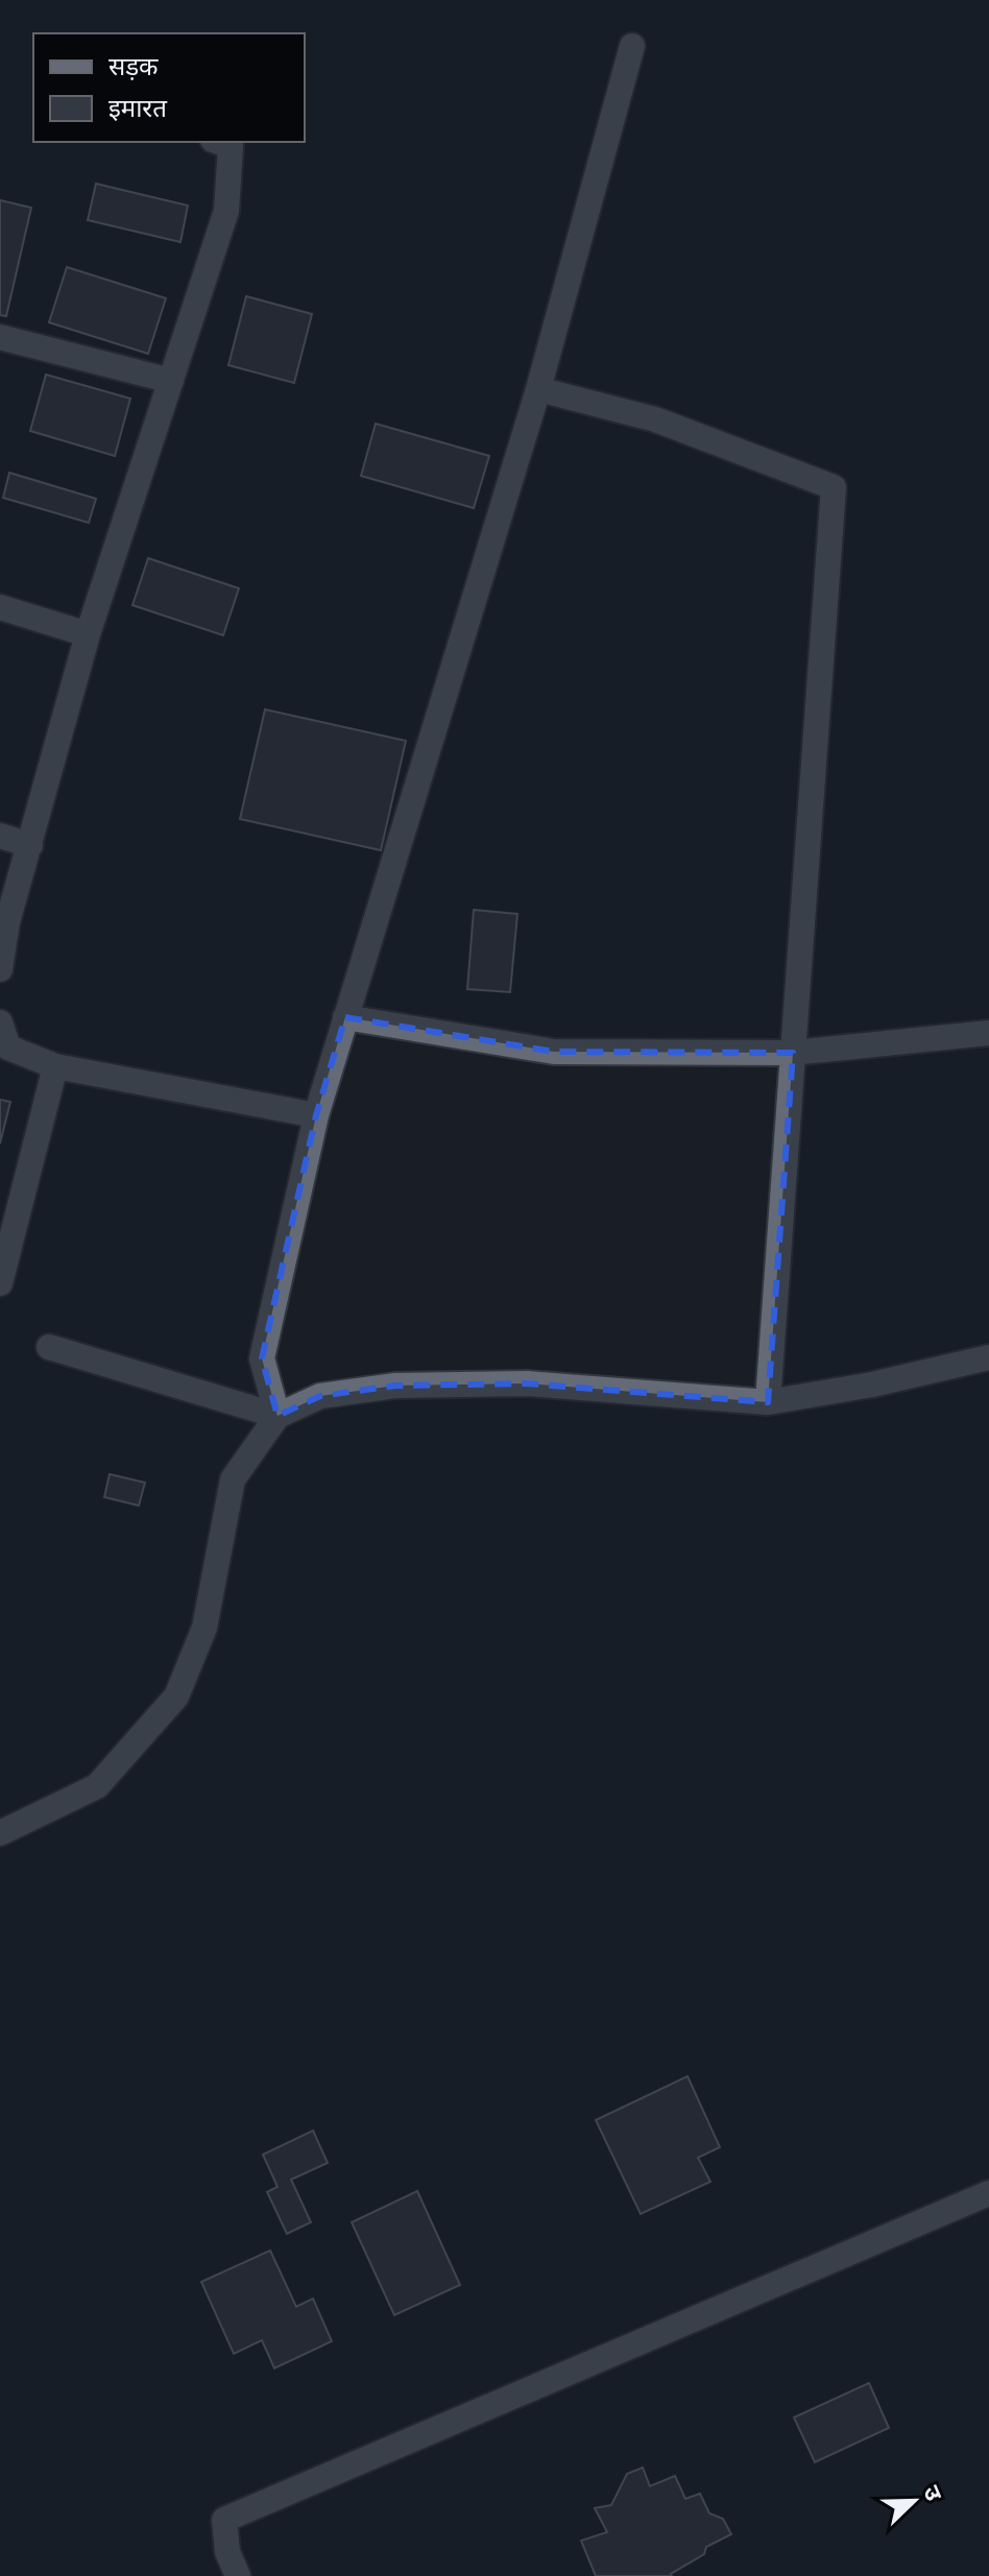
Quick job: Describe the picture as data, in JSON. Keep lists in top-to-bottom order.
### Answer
{
  "legend": ["सड़क", "इमारत"],
  "north": "top right"
}
